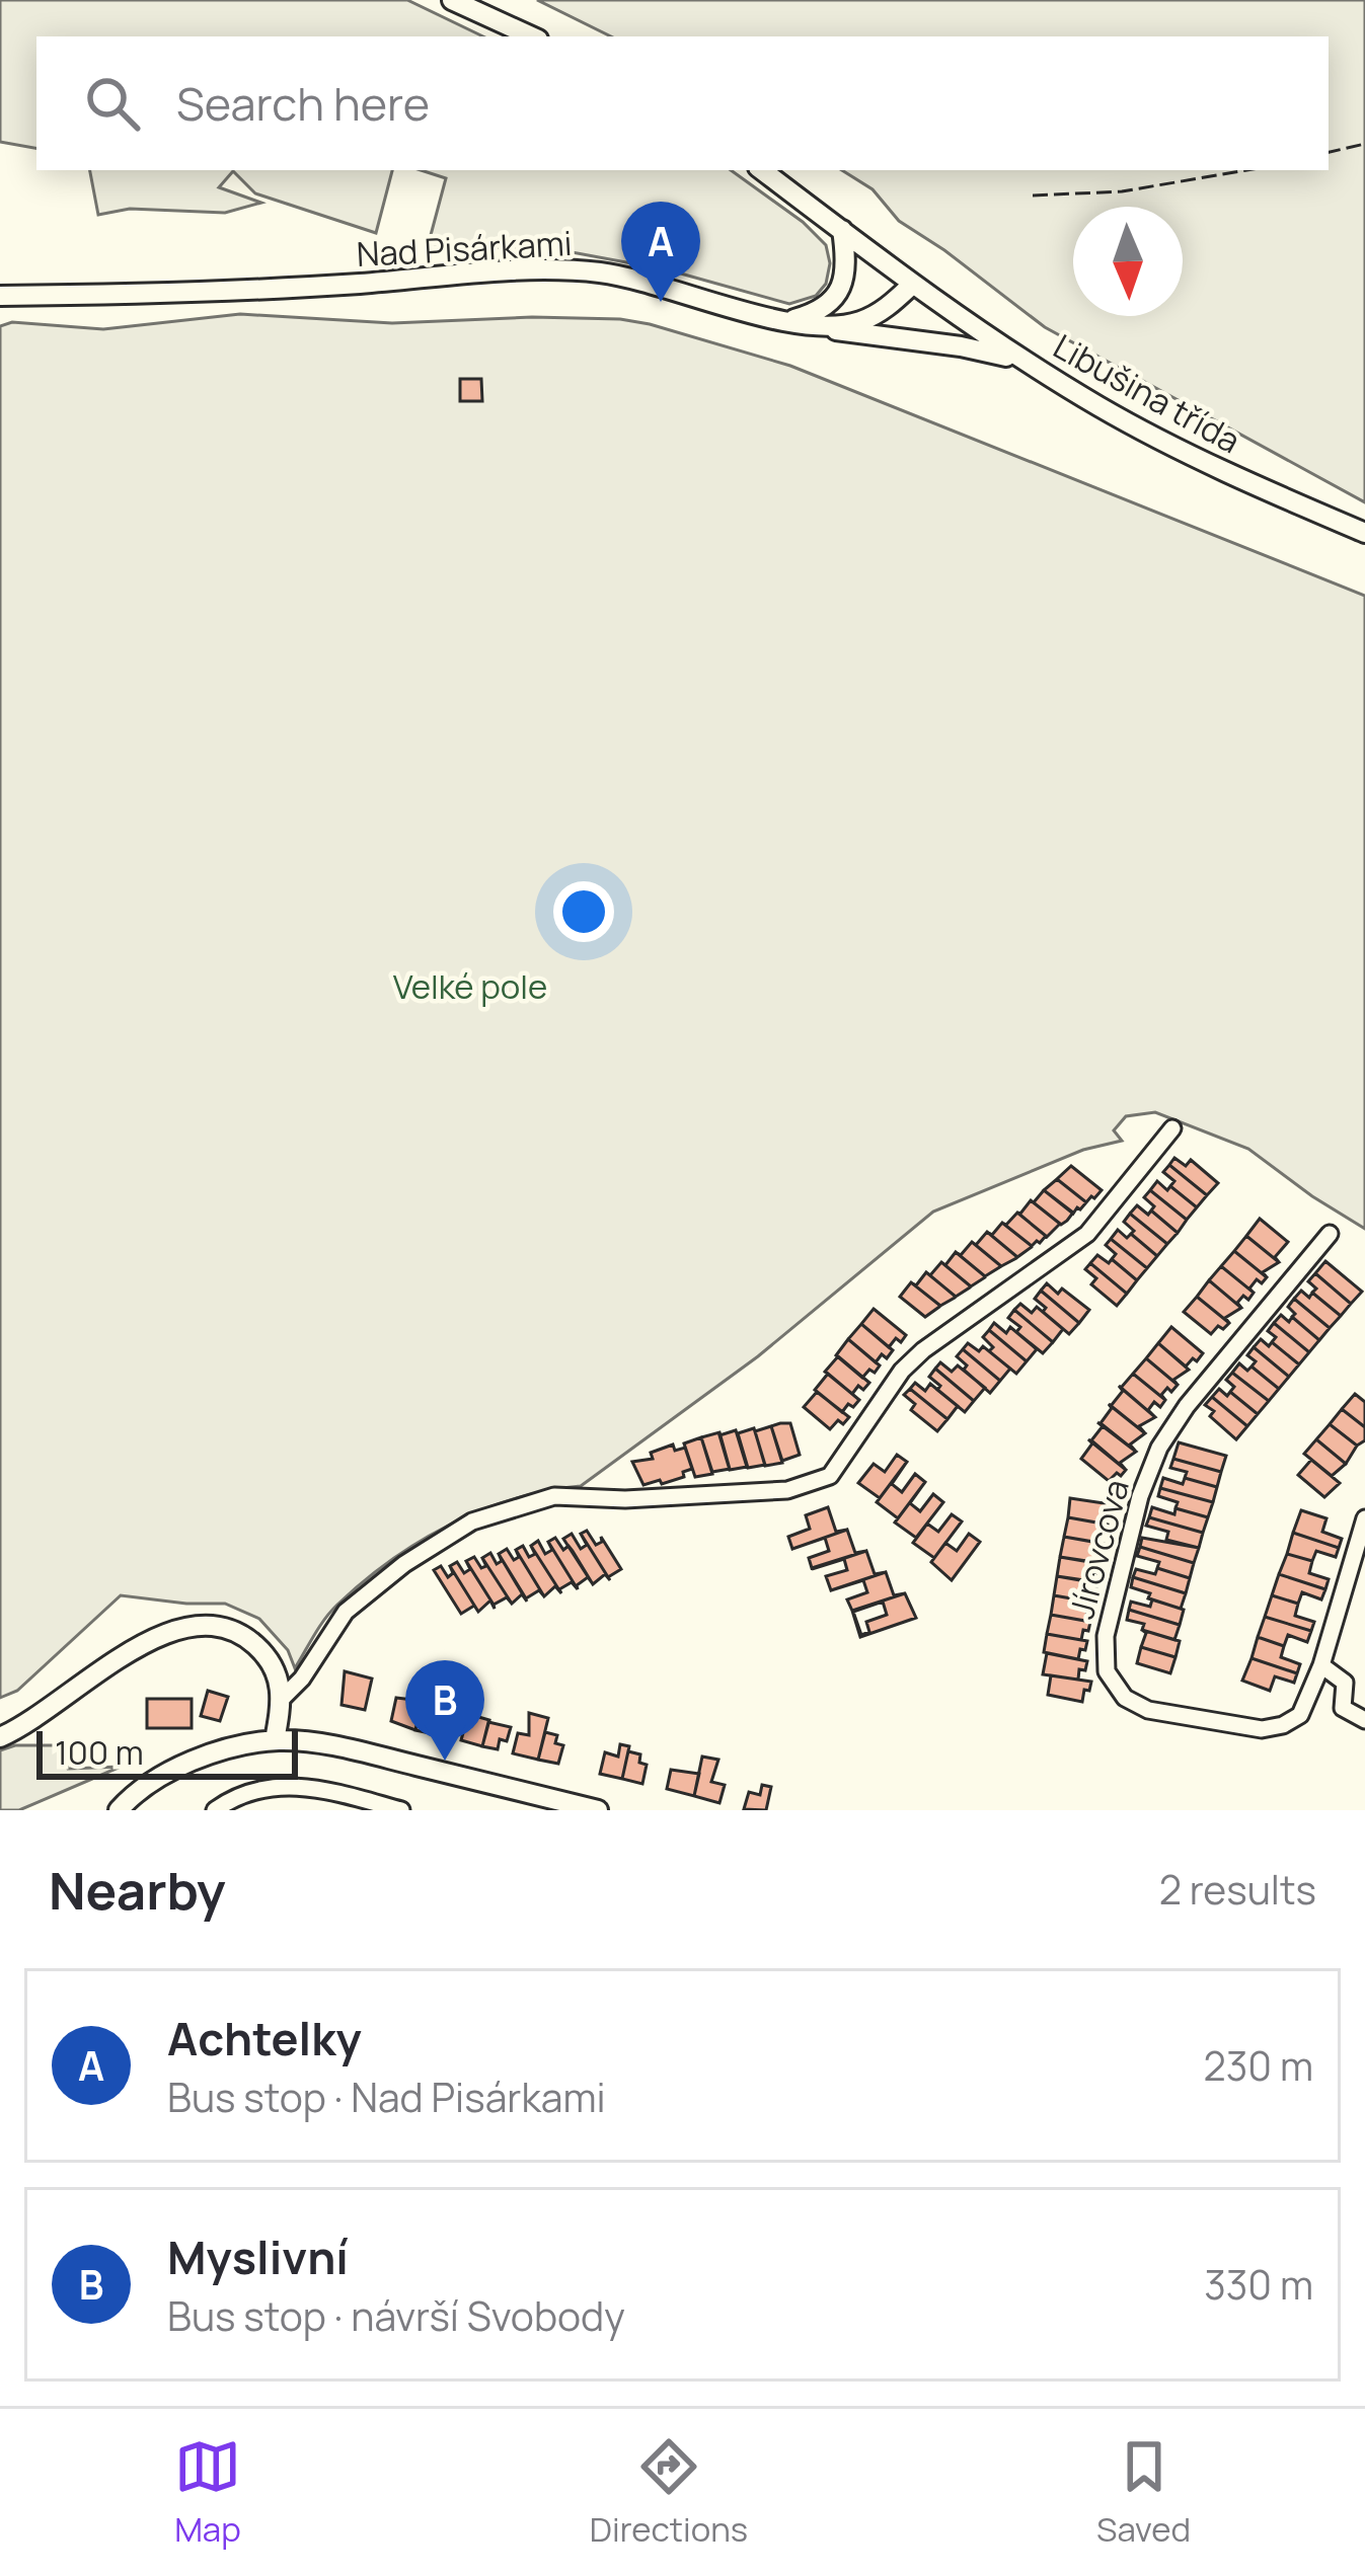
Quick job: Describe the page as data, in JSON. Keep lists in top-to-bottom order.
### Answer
{
  "streets": {
    "street": ["Nad Pisárkami", "Libušina třída", "Jírovcova"]
  },
  "crossings": [
    ["Nad Pisárkami", "Libušina třída"]
  ],
  "parks": ["Velké pole"],
  "scale_bar": "100 m",
  "north": "bottom",
  "page": {
    "search": "Search here",
    "pins": ["A", "B"],
    "scale": "100 m",
    "heading": ["Nearby", "2 results"],
    "list": [
      {
        "mark": "A",
        "name": "Achtelky",
        "note": "Bus stop · Nad Pisárkami",
        "value": "230 m"
      },
      {
        "mark": "B",
        "name": "Myslivní",
        "note": "Bus stop · návrší Svobody",
        "value": "330 m"
      }
    ],
    "nav": ["Map", "Directions", "Saved"]
  }
}
